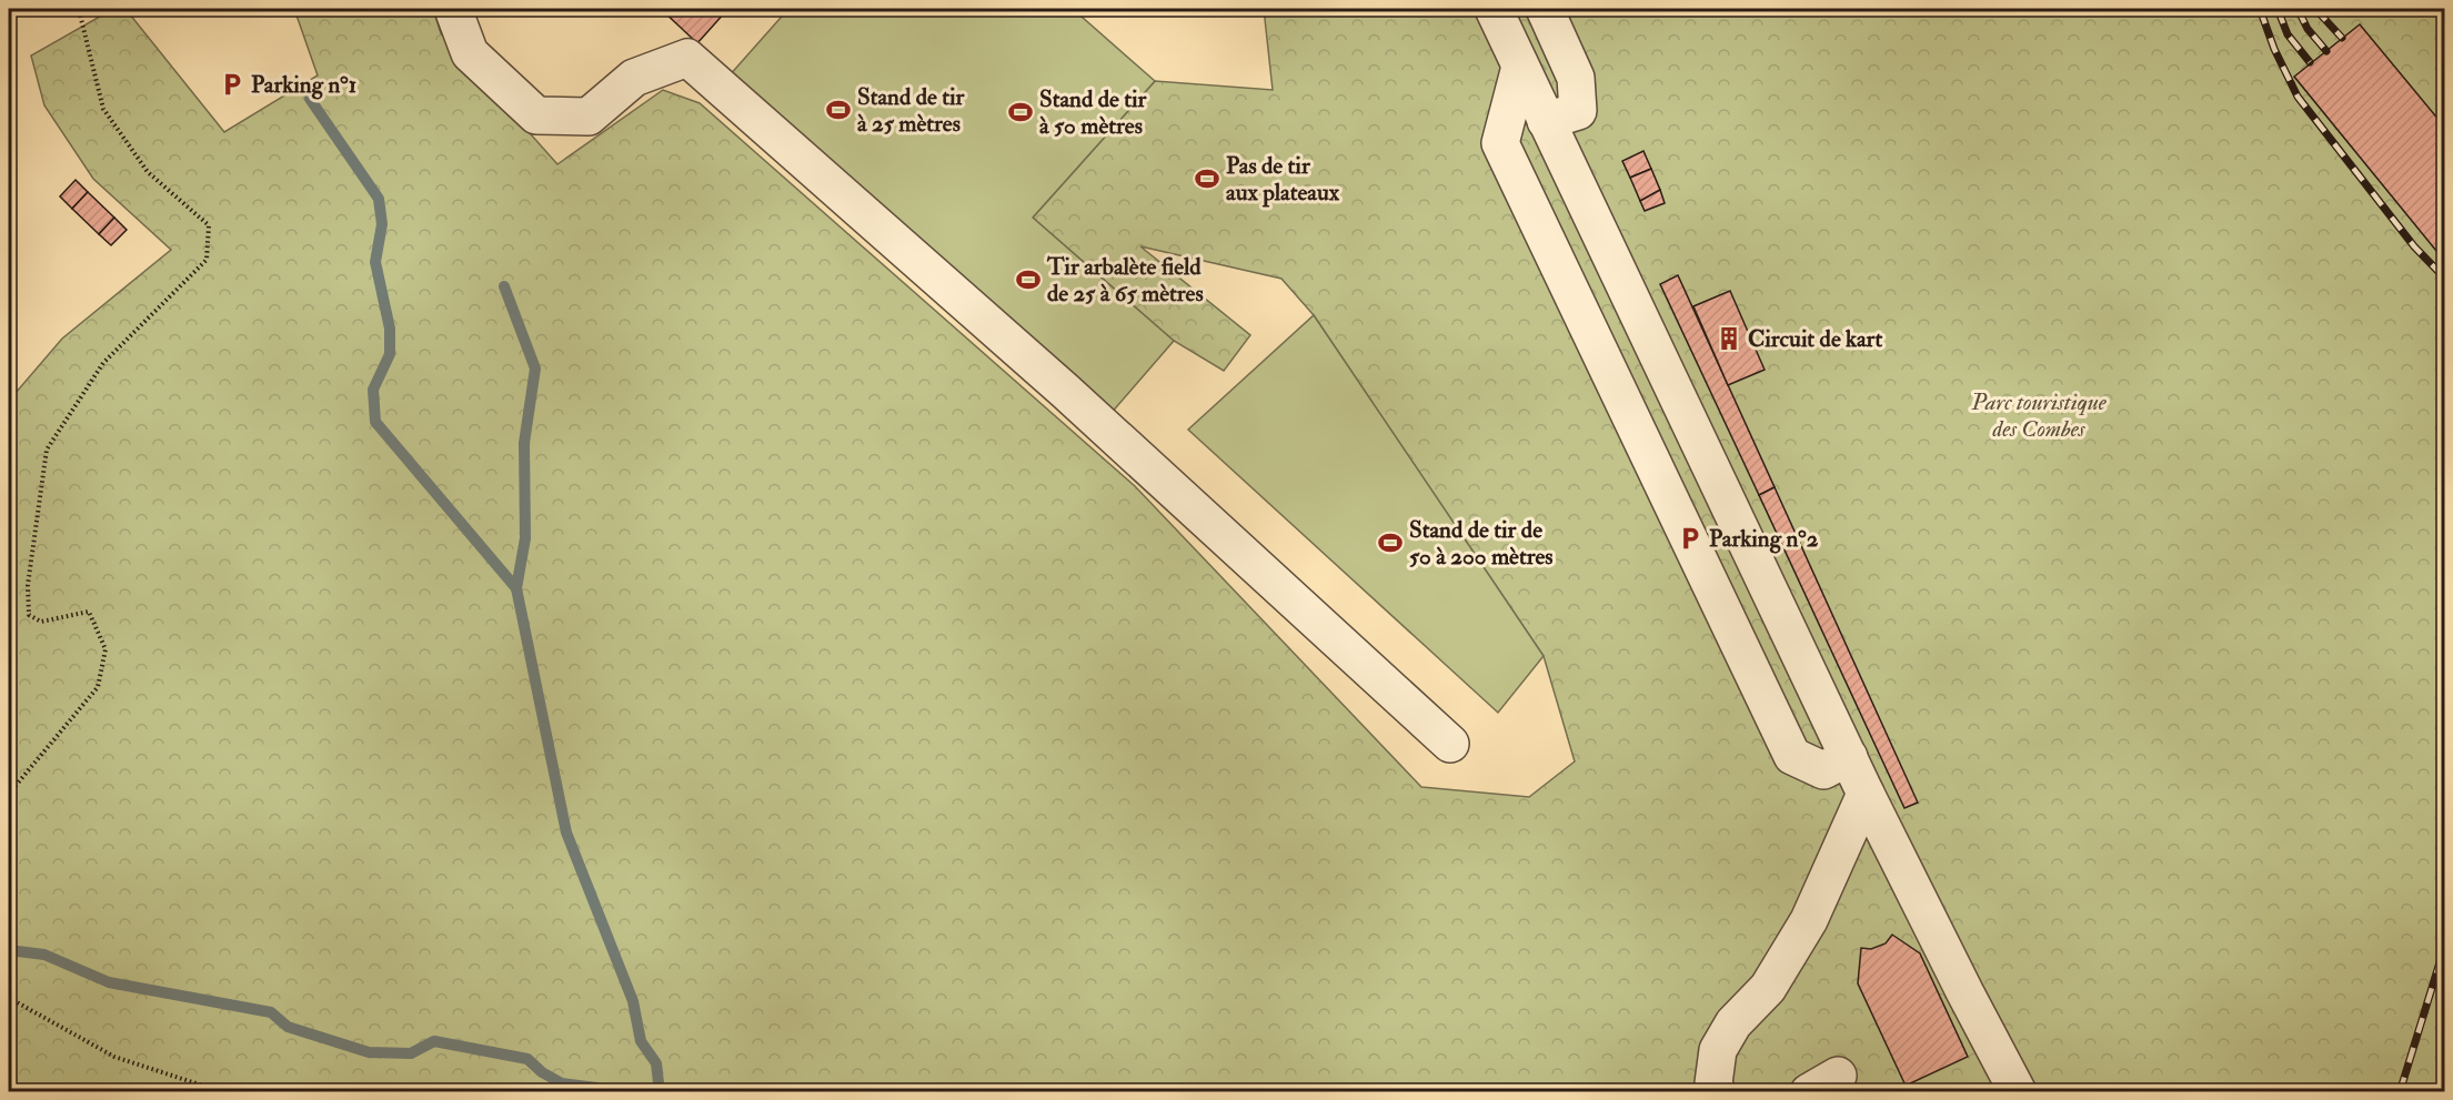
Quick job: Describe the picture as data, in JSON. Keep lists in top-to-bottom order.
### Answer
{
  "parks": ["Parc touristique des Combes"],
  "places": {
    "parking": ["Parking n°1", "Parking n°2"],
    "sports": [
      "Stand de tir à 25 mètres",
      "Stand de tir à 50 mètres",
      "Pas de tir aux plateaux",
      "Tir arbalète field de 25 à 65 mètres",
      "Stand de tir de 50 à 200 mètres"
    ],
    "building": ["Circuit de kart"]
  }
}
